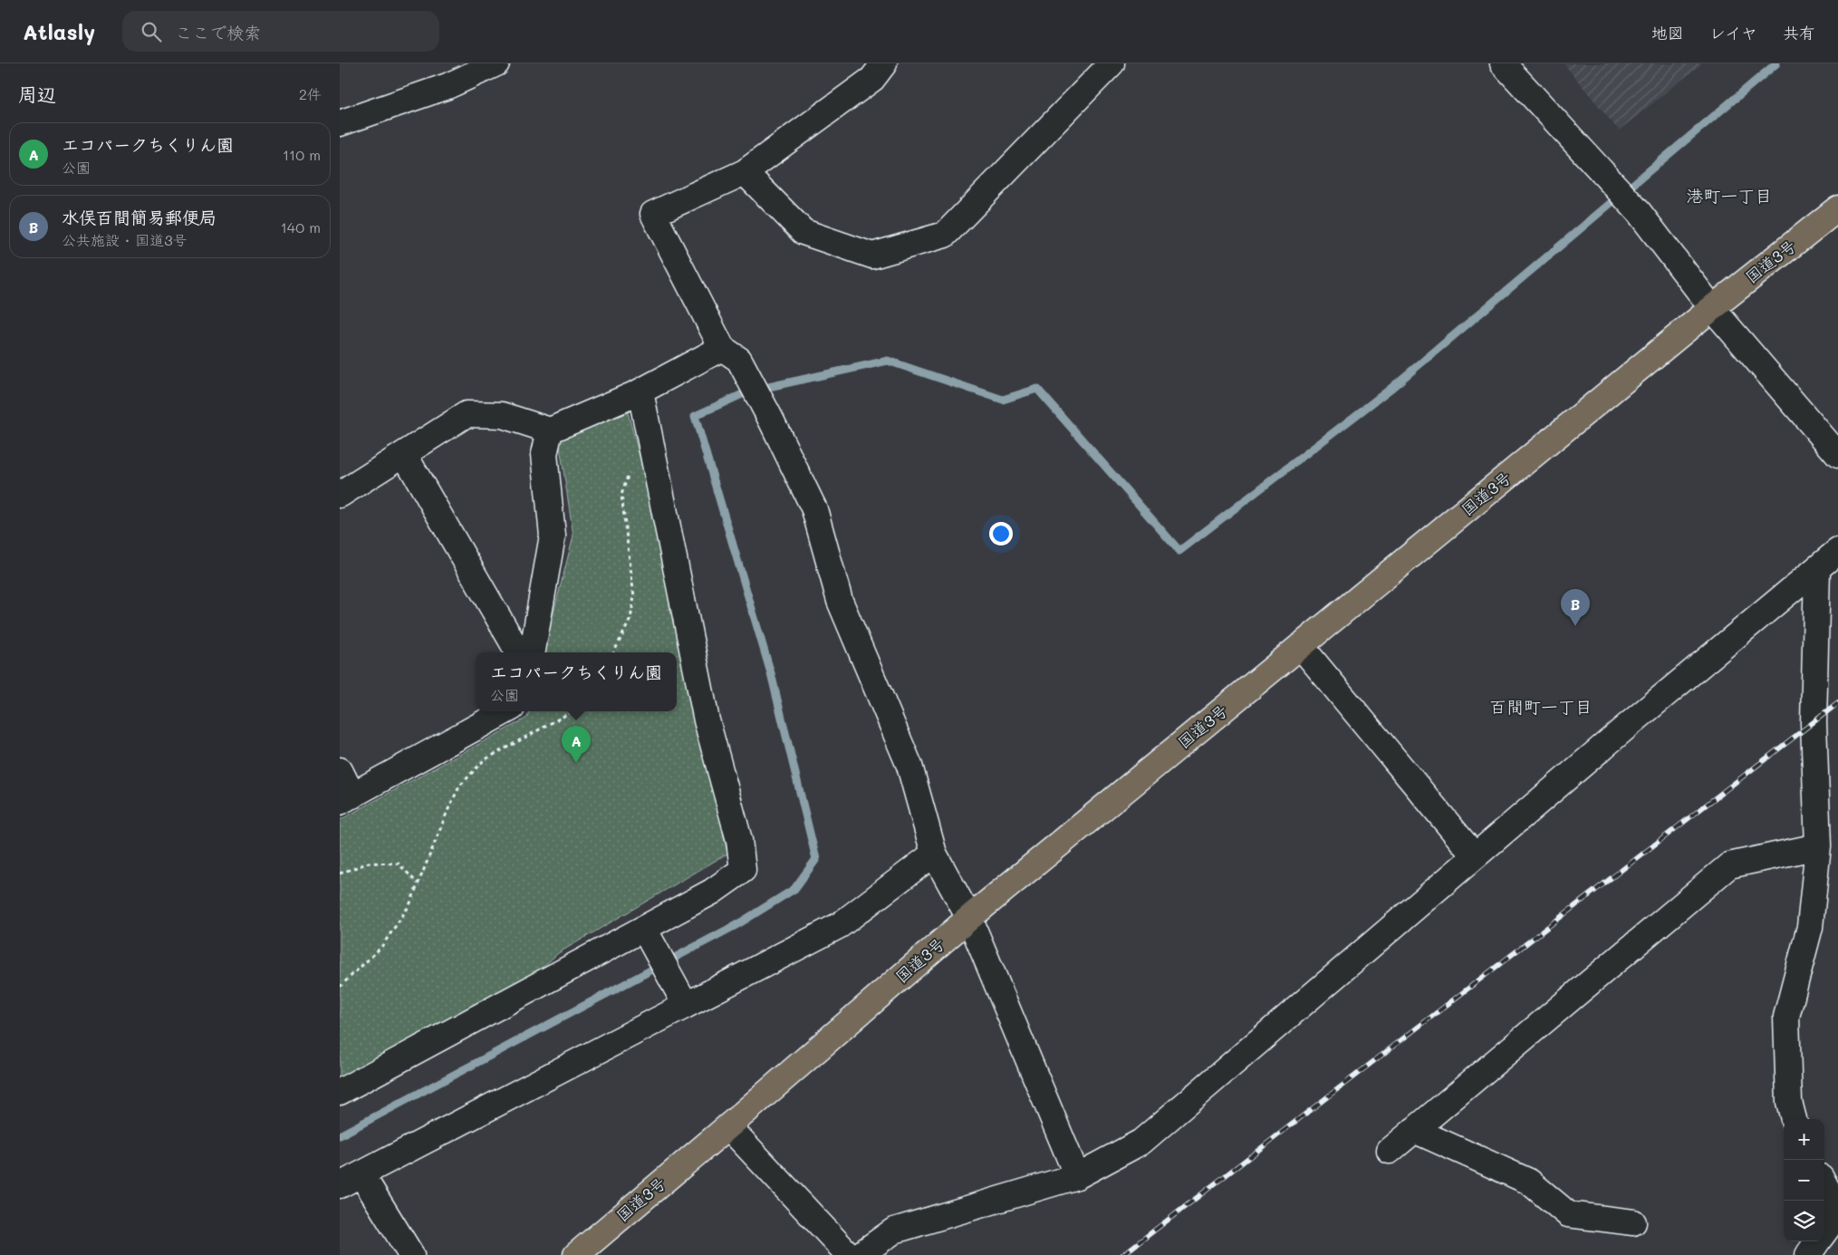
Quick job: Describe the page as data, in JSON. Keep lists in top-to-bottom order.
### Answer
{
  "streets": {
    "highway": ["国道3号"]
  },
  "districts": ["港町一丁目", "百間町一丁目"],
  "page": {
    "header": "Atlasly",
    "search": "ここで検索",
    "nav": ["地図", "レイヤ", "共有"],
    "heading": ["周辺", "2件"],
    "list": [
      {
        "mark": "A",
        "name": "エコパークちくりん園",
        "note": "公園",
        "value": "110 m"
      },
      {
        "mark": "B",
        "name": "水俣百間簡易郵便局",
        "note": "公共施設 · 国道3号",
        "value": "140 m"
      }
    ],
    "pins": ["B", "A"],
    "popup": ["エコパークちくりん園", "公園"],
    "map_buttons": ["+", "−"]
  }
}
